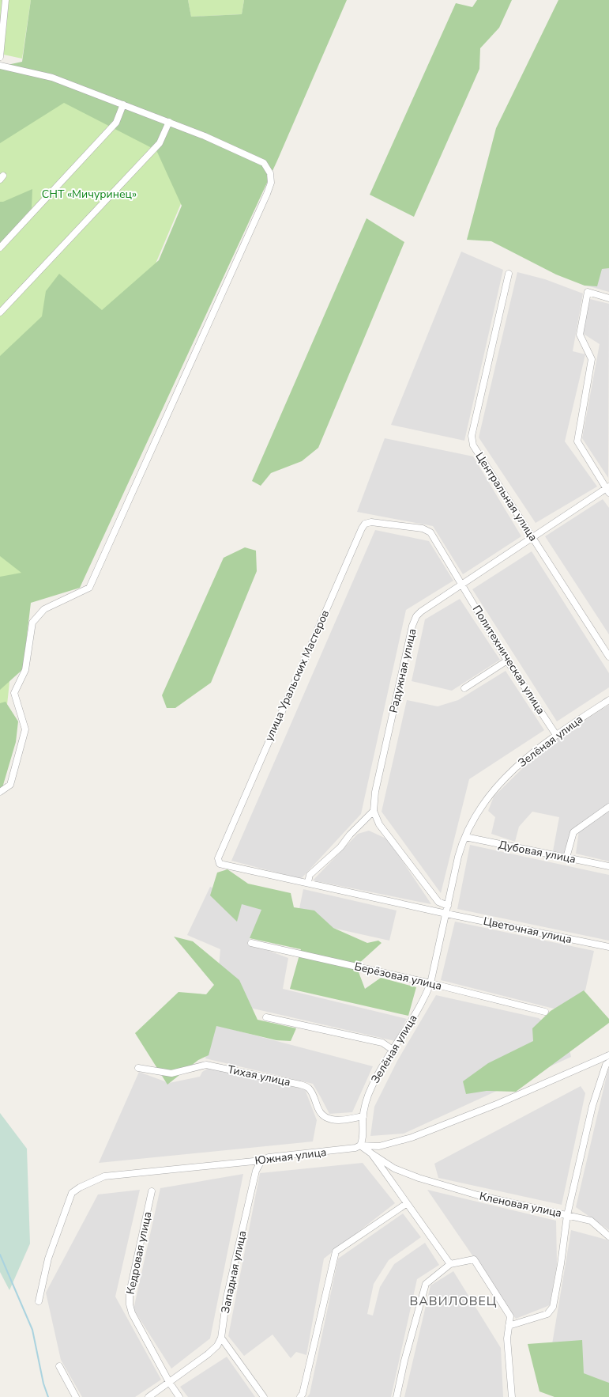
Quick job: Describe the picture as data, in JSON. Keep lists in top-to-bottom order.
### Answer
{
  "streets": {
    "street": [
      "Центральная улица",
      "Политехническая улица",
      "Радужная улица",
      "улица Уральских Мастеров",
      "Зелёная улица",
      "Дубовая улица",
      "Цветочная улица",
      "Берёзовая улица",
      "Тихая улица",
      "Южная улица",
      "Кленовая улица",
      "Кедровая улица",
      "Западная улица"
    ]
  },
  "crossings": [
    ["Центральная улица", "Радужная улица"],
    ["Политехническая улица", "Радужная улица"],
    ["Политехническая улица", "улица Уральских Мастеров"],
    ["Политехническая улица", "Зелёная улица"],
    ["Радужная улица", "улица Уральских Мастеров"],
    ["улица Уральских Мастеров", "Цветочная улица"],
    ["Зелёная улица", "Дубовая улица"],
    ["Зелёная улица", "Цветочная улица"],
    ["Зелёная улица", "Берёзовая улица"],
    ["Зелёная улица", "Тихая улица"],
    ["Зелёная улица", "Южная улица"],
    ["Южная улица", "Западная улица"]
  ],
  "districts": ["ВАВИЛОВЕЦ"],
  "parks": ["СНТ «Мичуринец»"]
}
